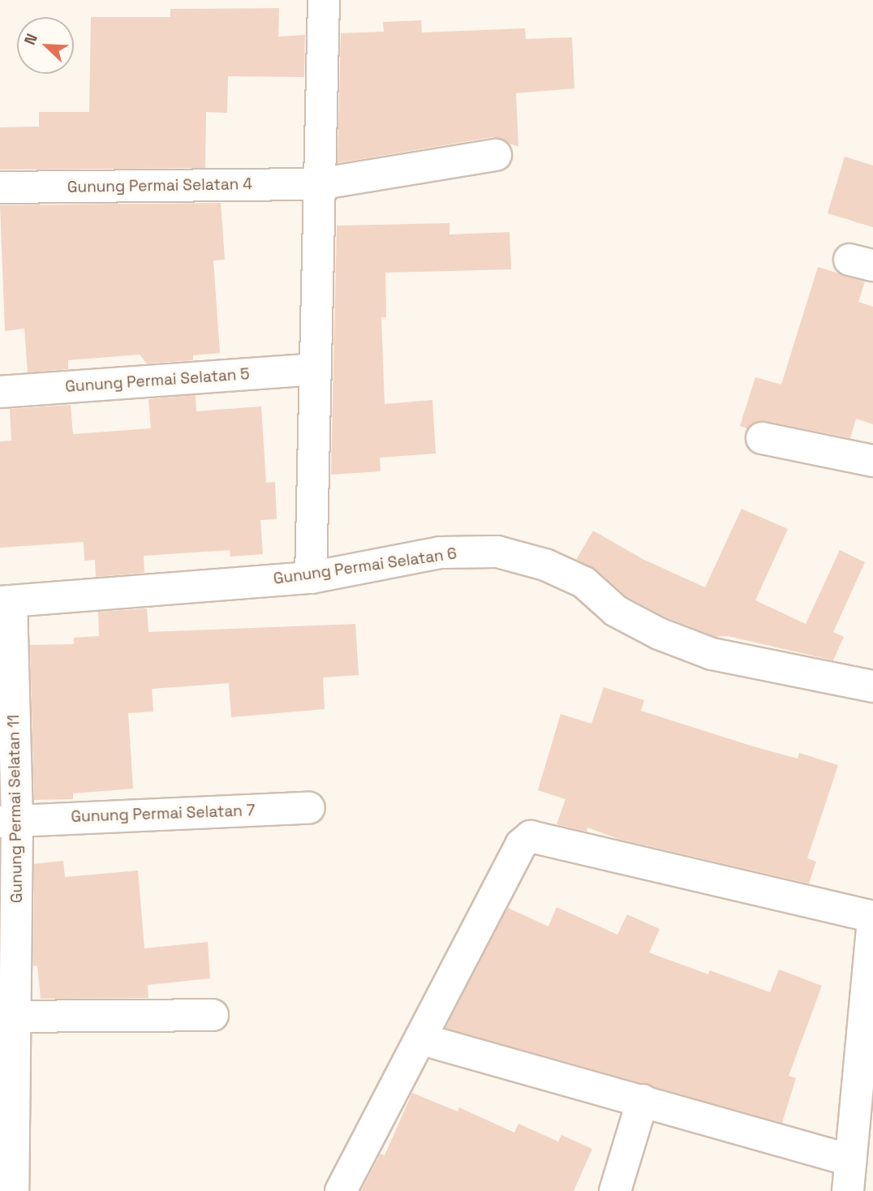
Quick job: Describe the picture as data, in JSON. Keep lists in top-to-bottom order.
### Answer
{
  "streets": {
    "street": [
      "Gunung Permai Selatan 4",
      "Gunung Permai Selatan 5",
      "Gunung Permai Selatan 6",
      "Gunung Permai Selatan 11",
      "Gunung Permai Selatan 7"
    ]
  },
  "crossings": [
    ["Gunung Permai Selatan 6", "Gunung Permai Selatan 11"],
    ["Gunung Permai Selatan 11", "Gunung Permai Selatan 7"]
  ],
  "north": "top left"
}
